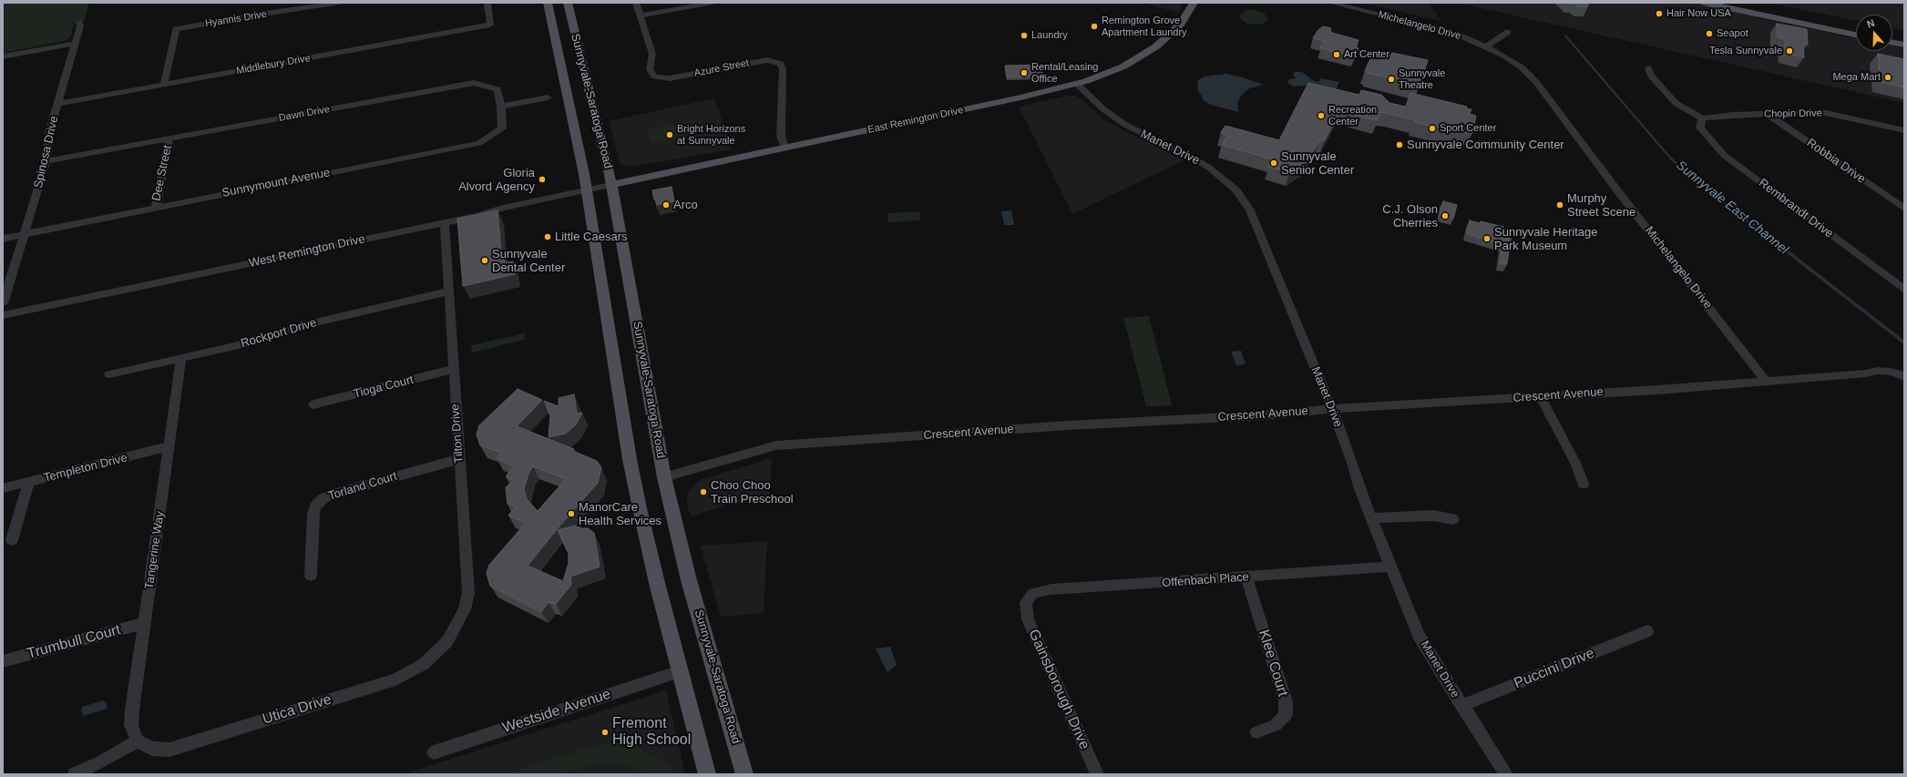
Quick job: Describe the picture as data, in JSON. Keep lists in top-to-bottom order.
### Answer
{
  "streets": {
    "main road": ["Sunnyvale-Saratoga Road", "East Remington Drive"],
    "street": [
      "Hyannis Drive",
      "Michelangelo Drive",
      "Middlebury Drive",
      "Azure Street",
      "Dawn Drive",
      "Chopin Drive",
      "Manet Drive",
      "Spinosa Drive",
      "Robbia Drive",
      "Dee Street",
      "Sunnymount Avenue",
      "Rembrandt Drive",
      "West Remington Drive",
      "Rockport Drive",
      "Tioga Court",
      "Crescent Avenue",
      "Tilton Drive",
      "Templeton Drive",
      "Torland Court",
      "Tangerine Way",
      "Offenbach Place",
      "Trumbull Court",
      "Klee Court",
      "Puccini Drive",
      "Gainsborough Drive",
      "Utica Drive",
      "Westside Avenue"
    ]
  },
  "crossings": [
    ["Hyannis Drive", "Middlebury Drive"],
    ["Michelangelo Drive", "Crescent Avenue"],
    ["Middlebury Drive", "Spinosa Drive"],
    ["Azure Street", "East Remington Drive"],
    ["Sunnyvale-Saratoga Road", "East Remington Drive"],
    ["Sunnyvale-Saratoga Road", "West Remington Drive"],
    ["Sunnyvale-Saratoga Road", "Crescent Avenue"],
    ["Sunnyvale-Saratoga Road", "Westside Avenue"],
    ["Dawn Drive", "Spinosa Drive"],
    ["Dawn Drive", "Dee Street"],
    ["Dawn Drive", "Sunnymount Avenue"],
    ["Chopin Drive", "Robbia Drive"],
    ["Chopin Drive", "Rembrandt Drive"],
    ["East Remington Drive", "Manet Drive"],
    ["East Remington Drive", "West Remington Drive"],
    ["Manet Drive", "Crescent Avenue"],
    ["Manet Drive", "Offenbach Place"],
    ["Manet Drive", "Puccini Drive"],
    ["Spinosa Drive", "Sunnymount Avenue"],
    ["Dee Street", "Sunnymount Avenue"],
    ["West Remington Drive", "Tilton Drive"],
    ["Rockport Drive", "Tilton Drive"],
    ["Rockport Drive", "Tangerine Way"],
    ["Tioga Court", "Tilton Drive"],
    ["Tilton Drive", "Torland Court"],
    ["Tilton Drive", "Utica Drive"],
    ["Templeton Drive", "Tangerine Way"],
    ["Tangerine Way", "Trumbull Court"],
    ["Tangerine Way", "Utica Drive"],
    ["Offenbach Place", "Klee Court"],
    ["Offenbach Place", "Gainsborough Drive"]
  ],
  "water": ["Sunnyvale East Channel"],
  "places": [
    "Hair Now USA",
    "Remington Grove Apartment Laundry",
    "Seapot",
    "Laundry",
    "Tesla Sunnyvale",
    "Art Center",
    "Rental/Leasing Office",
    "Mega Mart",
    "Sunnyvale Theatre",
    "Recreation Center",
    "Sport Center",
    "Bright Horizons at Sunnyvale",
    "Sunnyvale Community Center",
    "Sunnyvale Senior Center",
    "Gloria Alvord Agency",
    "Arco",
    "Murphy Street Scene",
    "C.J. Olson Cherries",
    "Little Caesars",
    "Sunnyvale Heritage Park Museum",
    "Sunnyvale Dental Center",
    "Choo Choo Train Preschool",
    "ManorCare Health Services",
    "Fremont High School"
  ],
  "north": "top"
}
